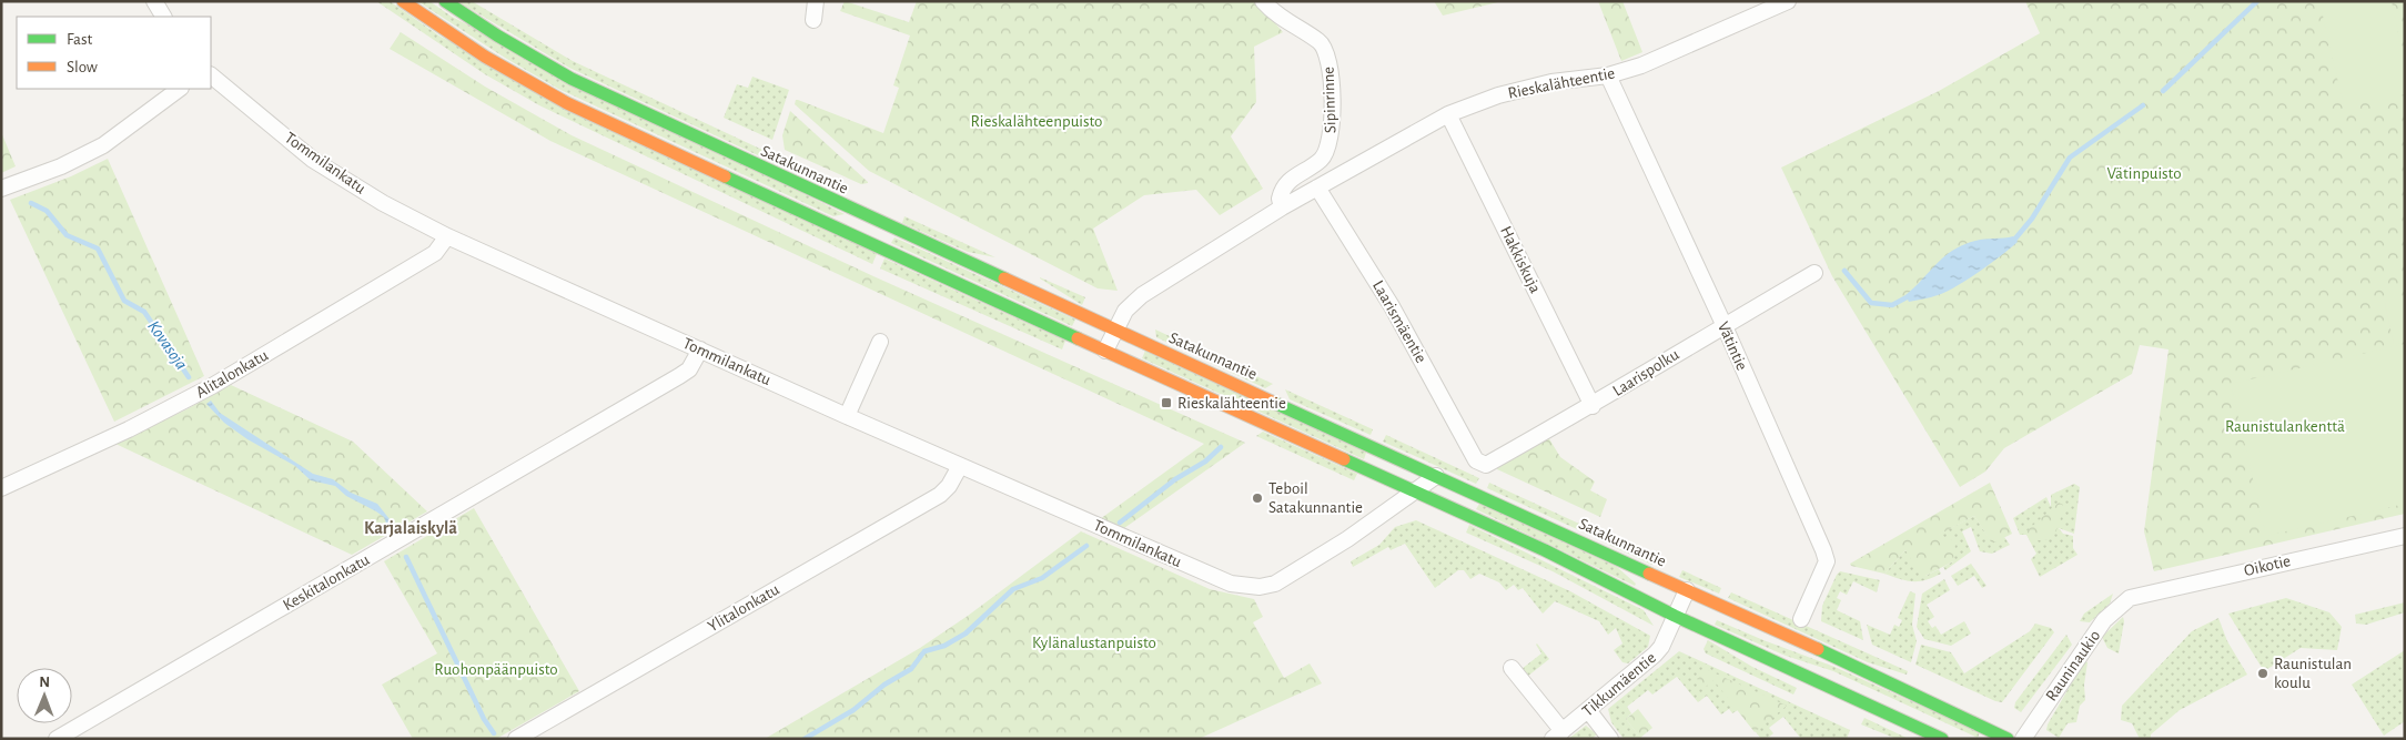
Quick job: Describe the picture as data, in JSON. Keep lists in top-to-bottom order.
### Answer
{
  "streets": {
    "main road": ["Satakunnantie"],
    "street": [
      "Rieskalähteentie",
      "Sipinrinne",
      "Tommilankatu",
      "Hakkiskuja",
      "Laarismäentie",
      "Vätintie",
      "Laarispolku",
      "Alitalonkatu",
      "Oikotie",
      "Keskitalonkatu",
      "Ylitalonkatu",
      "Rauninaukio",
      "Tikkumäentie"
    ]
  },
  "crossings": [
    ["Rieskalähteentie", "Sipinrinne"],
    ["Rieskalähteentie", "Satakunnantie"],
    ["Rieskalähteentie", "Hakkiskuja"],
    ["Rieskalähteentie", "Laarismäentie"],
    ["Rieskalähteentie", "Vätintie"],
    ["Tommilankatu", "Alitalonkatu"],
    ["Tommilankatu", "Keskitalonkatu"],
    ["Tommilankatu", "Ylitalonkatu"],
    ["Satakunnantie", "Tikkumäentie"],
    ["Hakkiskuja", "Laarispolku"],
    ["Laarismäentie", "Laarispolku"],
    ["Vätintie", "Laarispolku"],
    ["Oikotie", "Rauninaukio"]
  ],
  "districts": ["Karjalaiskylä"],
  "water": ["Kovasoja"],
  "parks": [
    "Rieskalähteenpuisto",
    "Vätinpuisto",
    "Raunistulankenttä",
    "Kylänalustanpuisto",
    "Ruohonpäänpuisto"
  ],
  "places": {
    "transit": ["Rieskalähteentie"],
    "other": ["Teboil Satakunnantie", "Raunistulan koulu"]
  },
  "legend": ["Fast", "Slow"],
  "north": "top"
}
